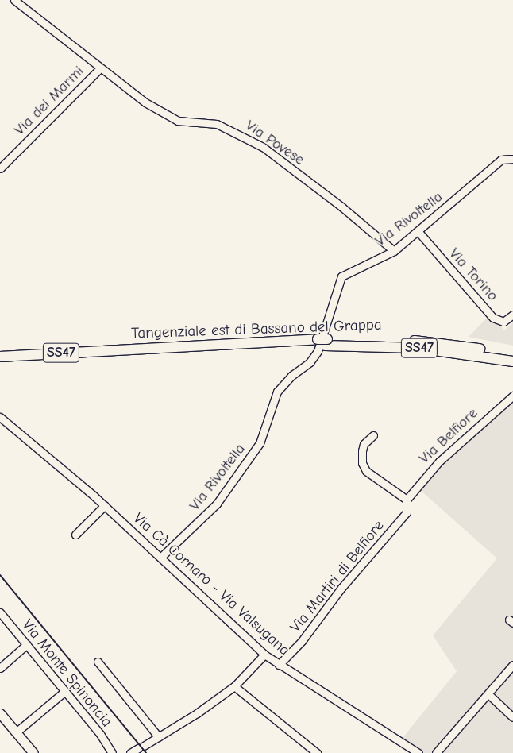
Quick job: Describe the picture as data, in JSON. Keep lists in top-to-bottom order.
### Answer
{
  "streets": {
    "highway": ["Tangenziale est di Bassano del Grappa", "SS47"],
    "street": [
      "Via dei Marmi",
      "Via Povese",
      "Via Rivoltella",
      "Via Torino",
      "Via Belfiore",
      "Via Martiri di Belfiore",
      "Via Cà Cornaro - Via Valsugana",
      "Via Monte Spinoncia"
    ]
  },
  "crossings": [
    ["Via dei Marmi", "Via Povese"],
    ["Via Povese", "Via Rivoltella"],
    ["Via Rivoltella", "Via Torino"],
    ["Via Rivoltella", "Via Cà Cornaro - Via Valsugana"],
    ["Via Belfiore", "Via Martiri di Belfiore"],
    ["Via Martiri di Belfiore", "Via Cà Cornaro - Via Valsugana"]
  ]
}
